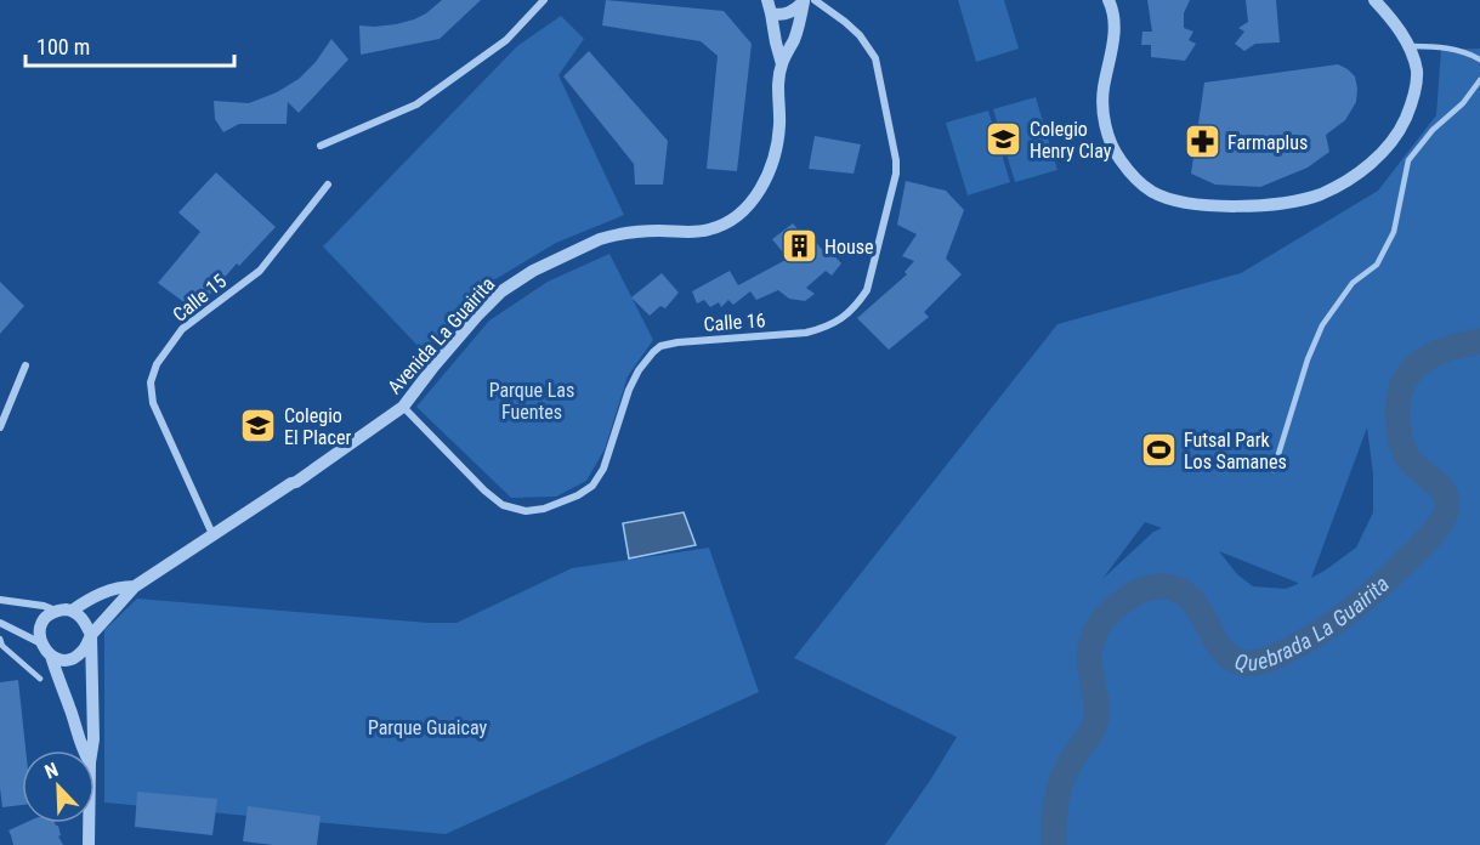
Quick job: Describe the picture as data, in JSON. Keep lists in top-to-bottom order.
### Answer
{
  "streets": {
    "street": ["Calle 15", "Calle 16", "Avenida La Guairita"]
  },
  "crossings": [
    ["Calle 15", "Avenida La Guairita"],
    ["Calle 16", "Avenida La Guairita"]
  ],
  "water": ["Quebrada La Guairita"],
  "parks": ["Parque Las Fuentes", "Parque Guaicay"],
  "places": {
    "school or university": ["Colegio Henry Clay", "Colegio El Placer"],
    "pharmacy": ["Farmaplus"],
    "building": ["House"],
    "sports": ["Futsal Park Los Samanes"]
  },
  "scale_bar": "100 m",
  "north": "top left"
}
